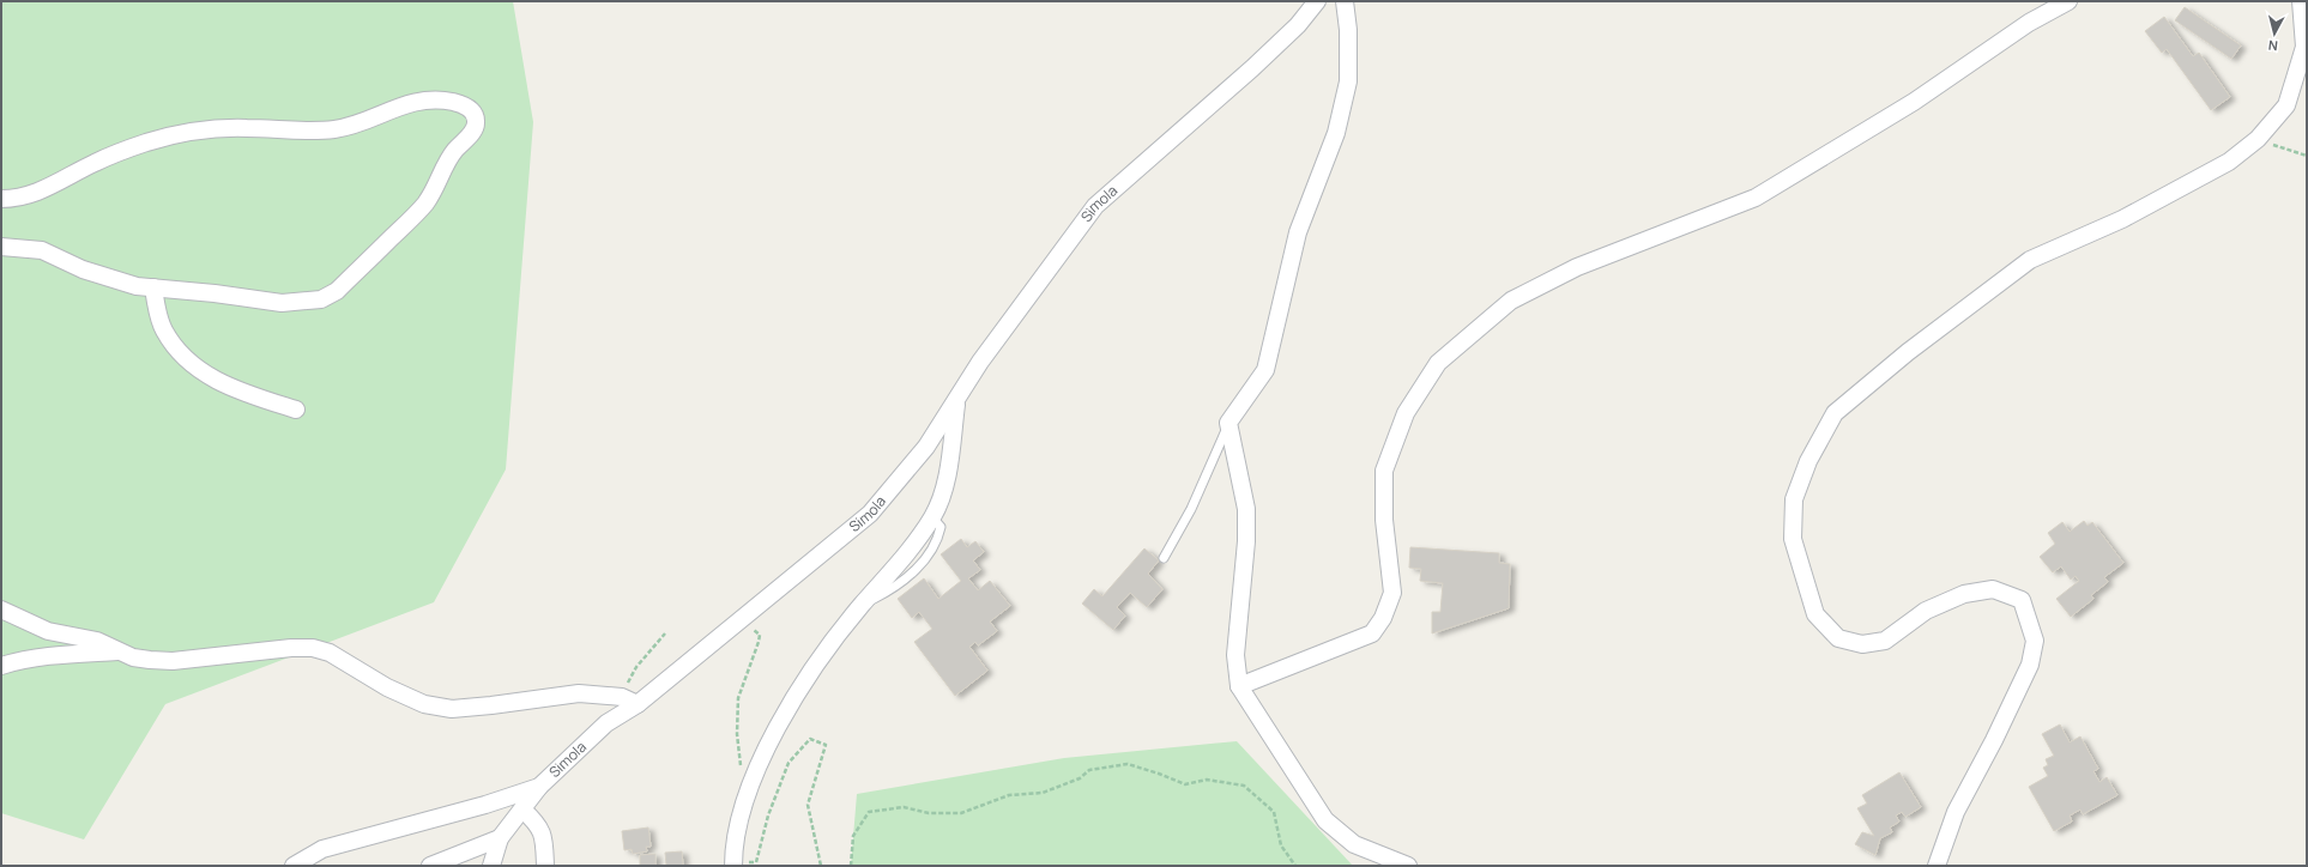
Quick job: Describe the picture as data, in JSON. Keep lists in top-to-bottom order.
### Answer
{
  "streets": {
    "street": ["Simola"]
  },
  "north": "bottom"
}
